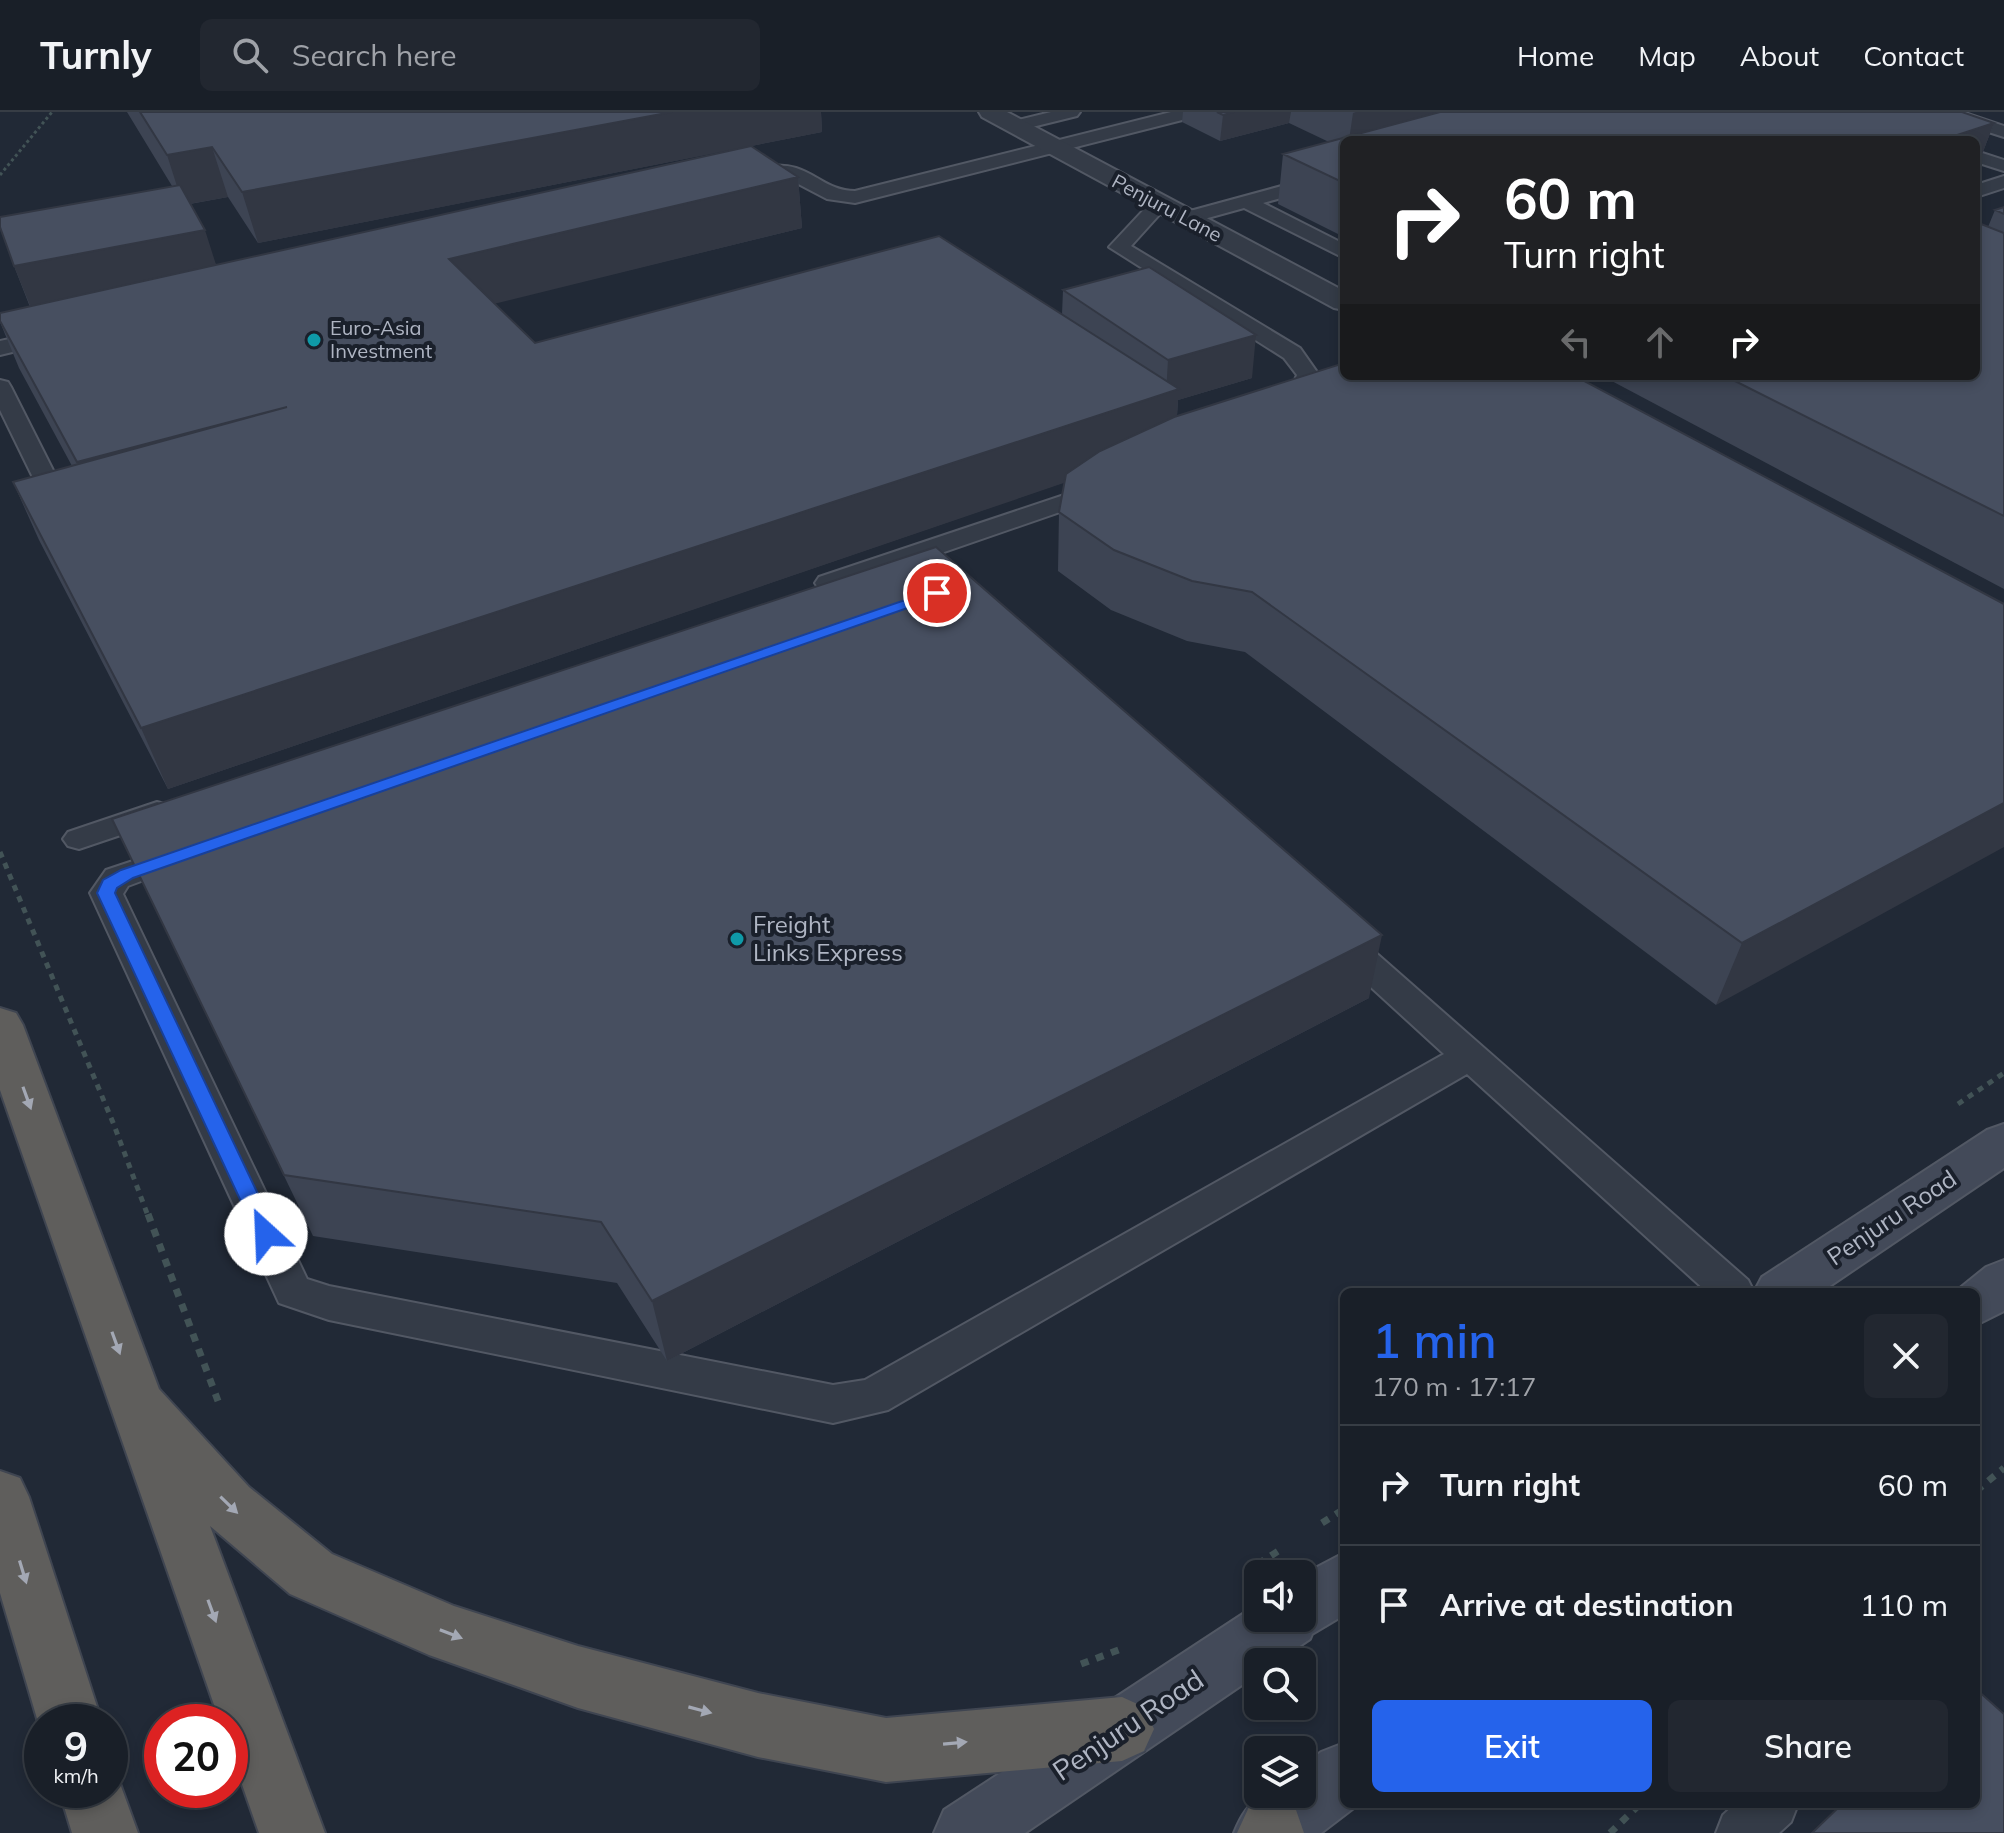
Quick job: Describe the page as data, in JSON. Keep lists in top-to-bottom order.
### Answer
{
  "streets": {
    "main road": ["Penjuru Road"],
    "street": ["Penjuru Lane"]
  },
  "places": ["Euro-Asia Investment", "Freight Links Express"],
  "page": {
    "header": "Turnly",
    "search": "Search here",
    "nav": [
      "Home",
      "Map",
      "About",
      "Contact"
    ],
    "turn": ["60 m", "Turn right"],
    "heading": ["1 min", "170 m · 17:17"],
    "list": [
      {
        "name": "Turn right",
        "value": "60 m"
      },
      {
        "name": "Arrive at destination",
        "value": "110 m"
      }
    ],
    "buttons": ["Exit", "Share"],
    "speed": "9 km/h",
    "limit": "20"
  }
}
